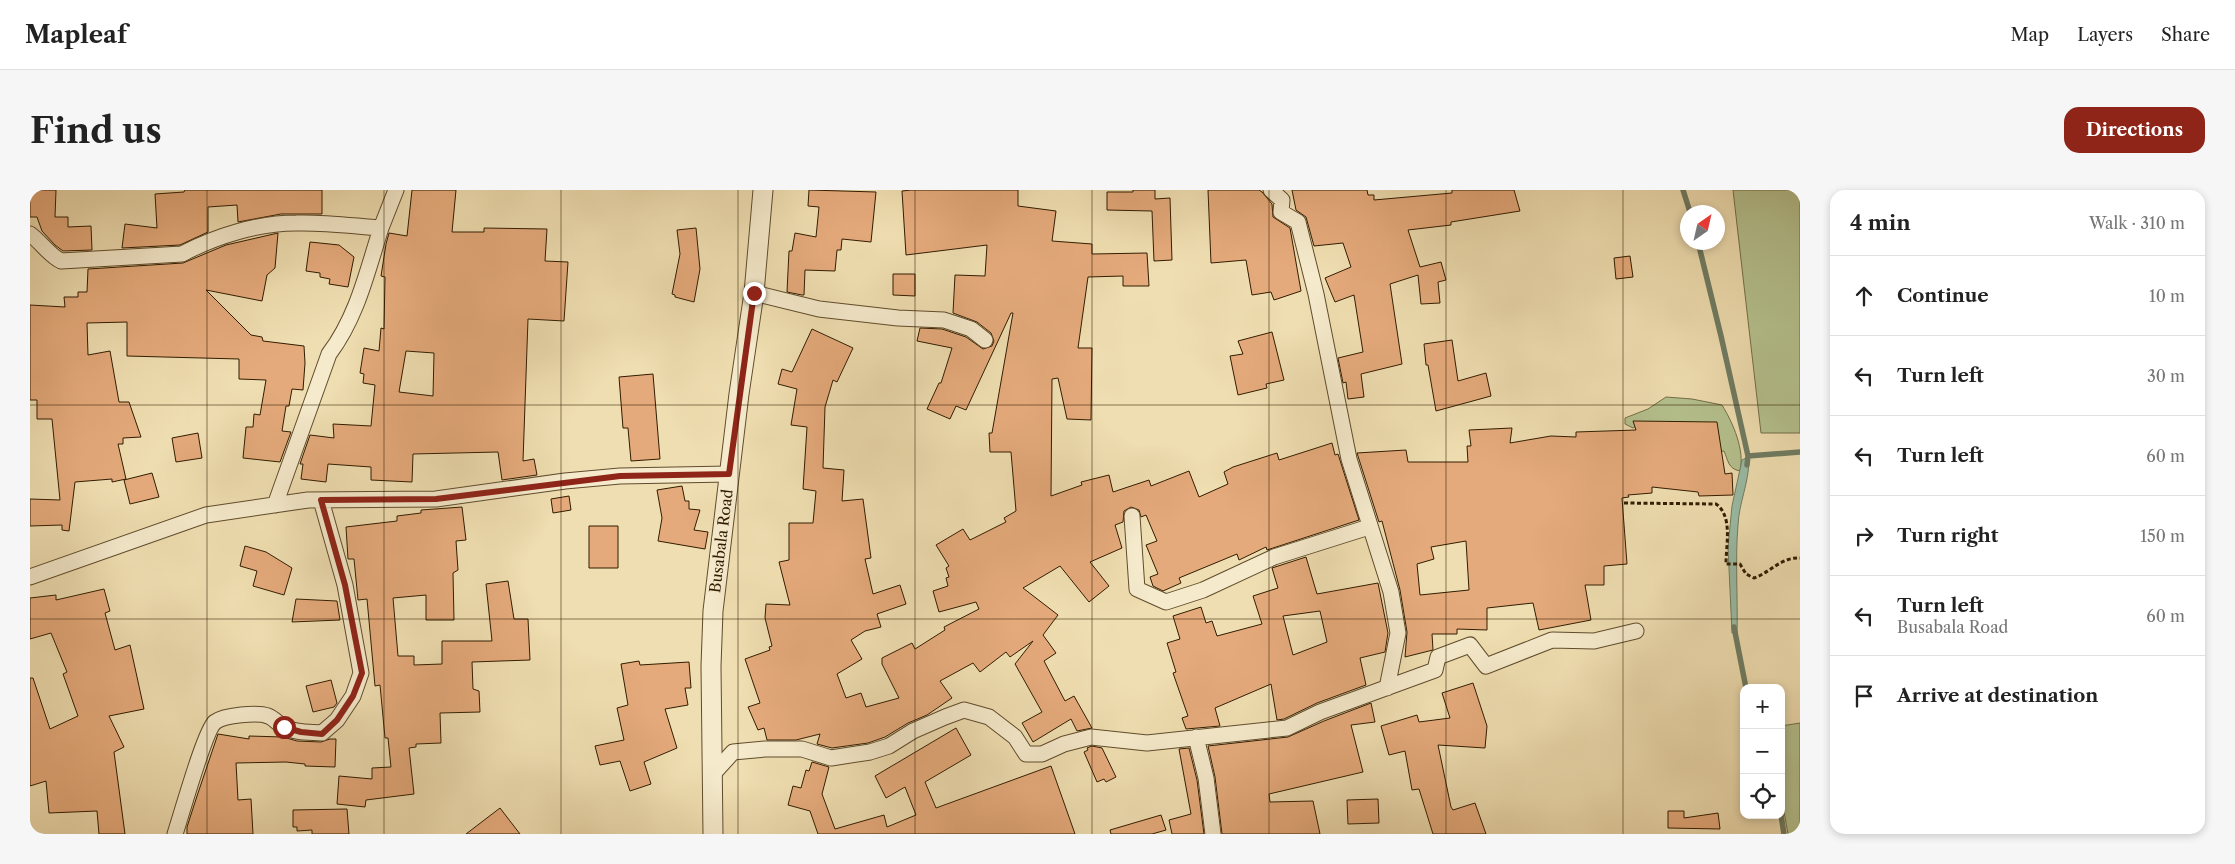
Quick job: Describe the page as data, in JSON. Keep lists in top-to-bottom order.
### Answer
{
  "streets": {
    "street": ["Busabala Road"]
  },
  "north": "top right",
  "page": {
    "header": "Mapleaf",
    "nav": ["Map", "Layers", "Share"],
    "buttons": "Directions",
    "title": "Find us",
    "heading": ["4 min", "Walk · 310 m"],
    "list": [
      ["Continue", "10 m"],
      ["Turn left", "30 m"],
      ["Turn left", "60 m"],
      ["Turn right", "150 m"],
      ["Turn left", "Busabala Road", "60 m"],
      "Arrive at destination"
    ],
    "map_buttons": ["+", "−"]
  }
}
